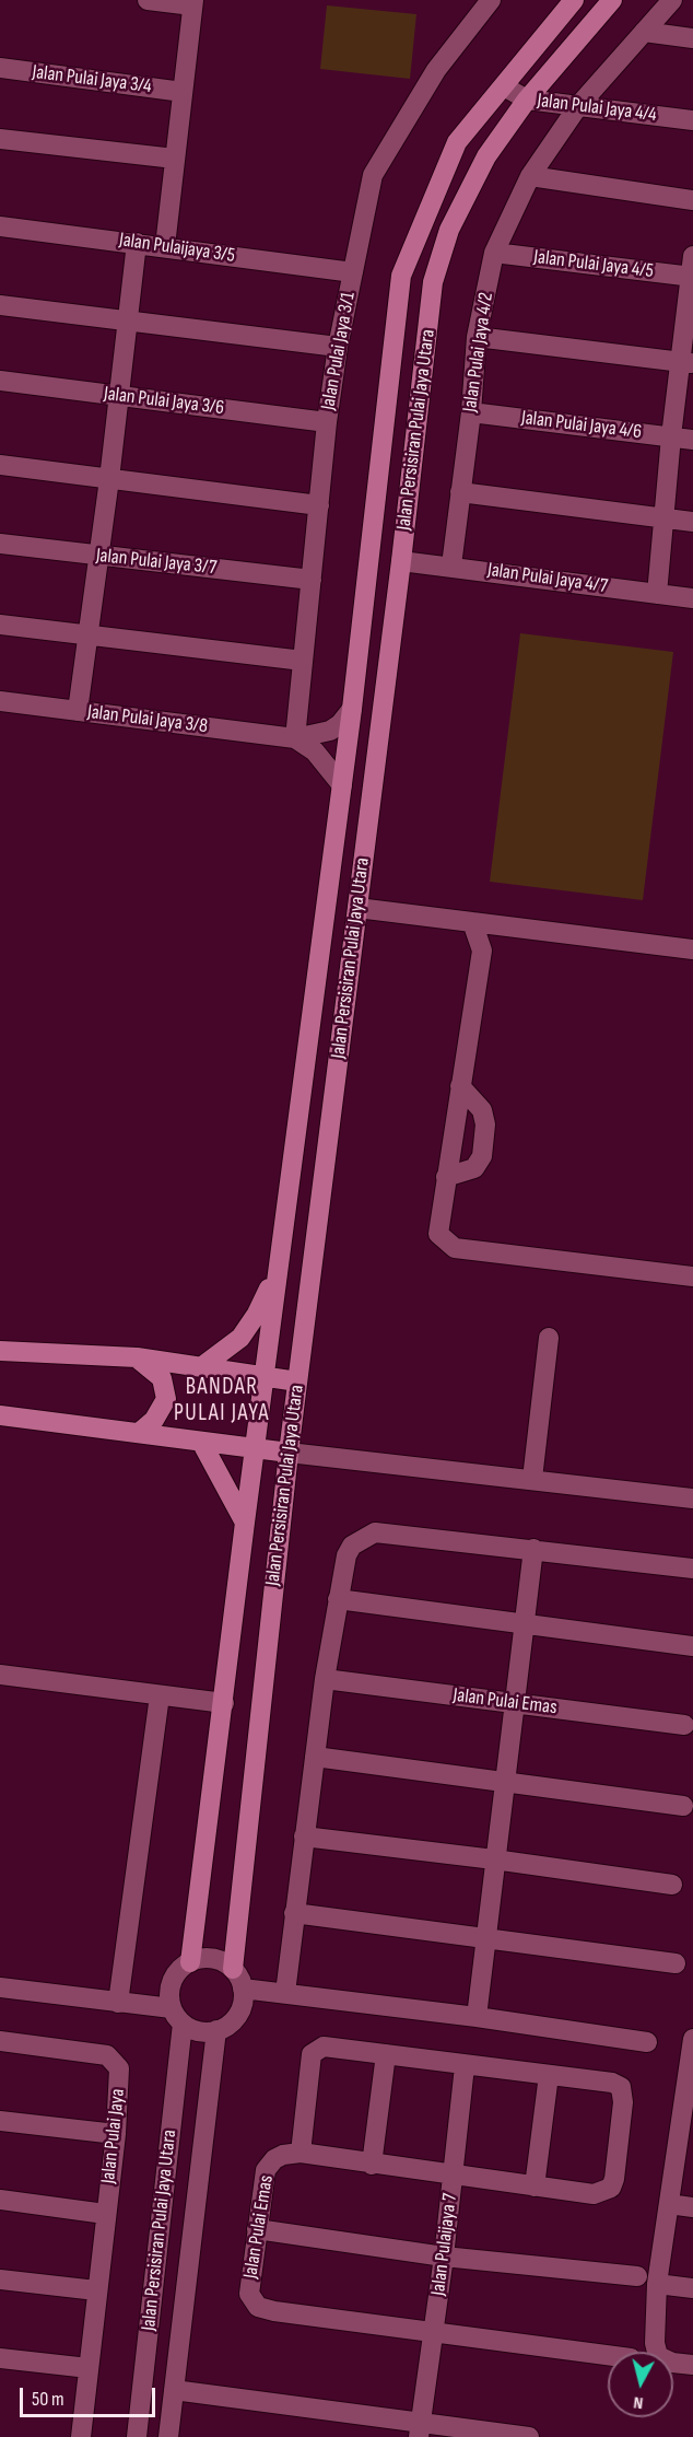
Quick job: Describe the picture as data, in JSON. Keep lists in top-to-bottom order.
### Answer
{
  "streets": {
    "main road": ["Jalan Persisiran Pulai Jaya Utara"],
    "street": [
      "Jalan Pulai Jaya 3/4",
      "Jalan Pulai Jaya 4/4",
      "Jalan Pulaijaya 3/5",
      "Jalan Pulai Jaya 4/5",
      "Jalan Pulai Jaya 3/1",
      "Jalan Pulai Jaya 4/2",
      "Jalan Pulai Jaya 3/6",
      "Jalan Pulai Jaya 4/6",
      "Jalan Pulai Jaya 3/7",
      "Jalan Pulai Jaya 4/7",
      "Jalan Pulai Jaya 3/8",
      "Jalan Pulai Emas",
      "Jalan Pulai Jaya",
      "Jalan Pulaijaya 7"
    ]
  },
  "crossings": [
    ["Jalan Pulai Jaya 4/4", "Jalan Pulai Jaya 4/2"],
    ["Jalan Pulai Jaya 4/4", "Jalan Persisiran Pulai Jaya Utara"],
    ["Jalan Pulaijaya 3/5", "Jalan Pulai Jaya 3/1"],
    ["Jalan Pulai Jaya 4/5", "Jalan Pulai Jaya 4/2"],
    ["Jalan Pulai Jaya 3/1", "Jalan Pulai Jaya 3/6"],
    ["Jalan Pulai Jaya 3/1", "Jalan Pulai Jaya 3/7"],
    ["Jalan Pulai Jaya 3/1", "Jalan Pulai Jaya 3/8"],
    ["Jalan Pulai Jaya 4/2", "Jalan Pulai Jaya 4/6"],
    ["Jalan Pulai Jaya 4/2", "Jalan Pulai Jaya 4/7"],
    ["Jalan Persisiran Pulai Jaya Utara", "Jalan Pulai Jaya 4/7"],
    ["Jalan Pulai Emas", "Jalan Pulaijaya 7"]
  ],
  "districts": ["BANDAR PULAI JAYA"],
  "scale_bar": "50 m",
  "north": "bottom"
}
